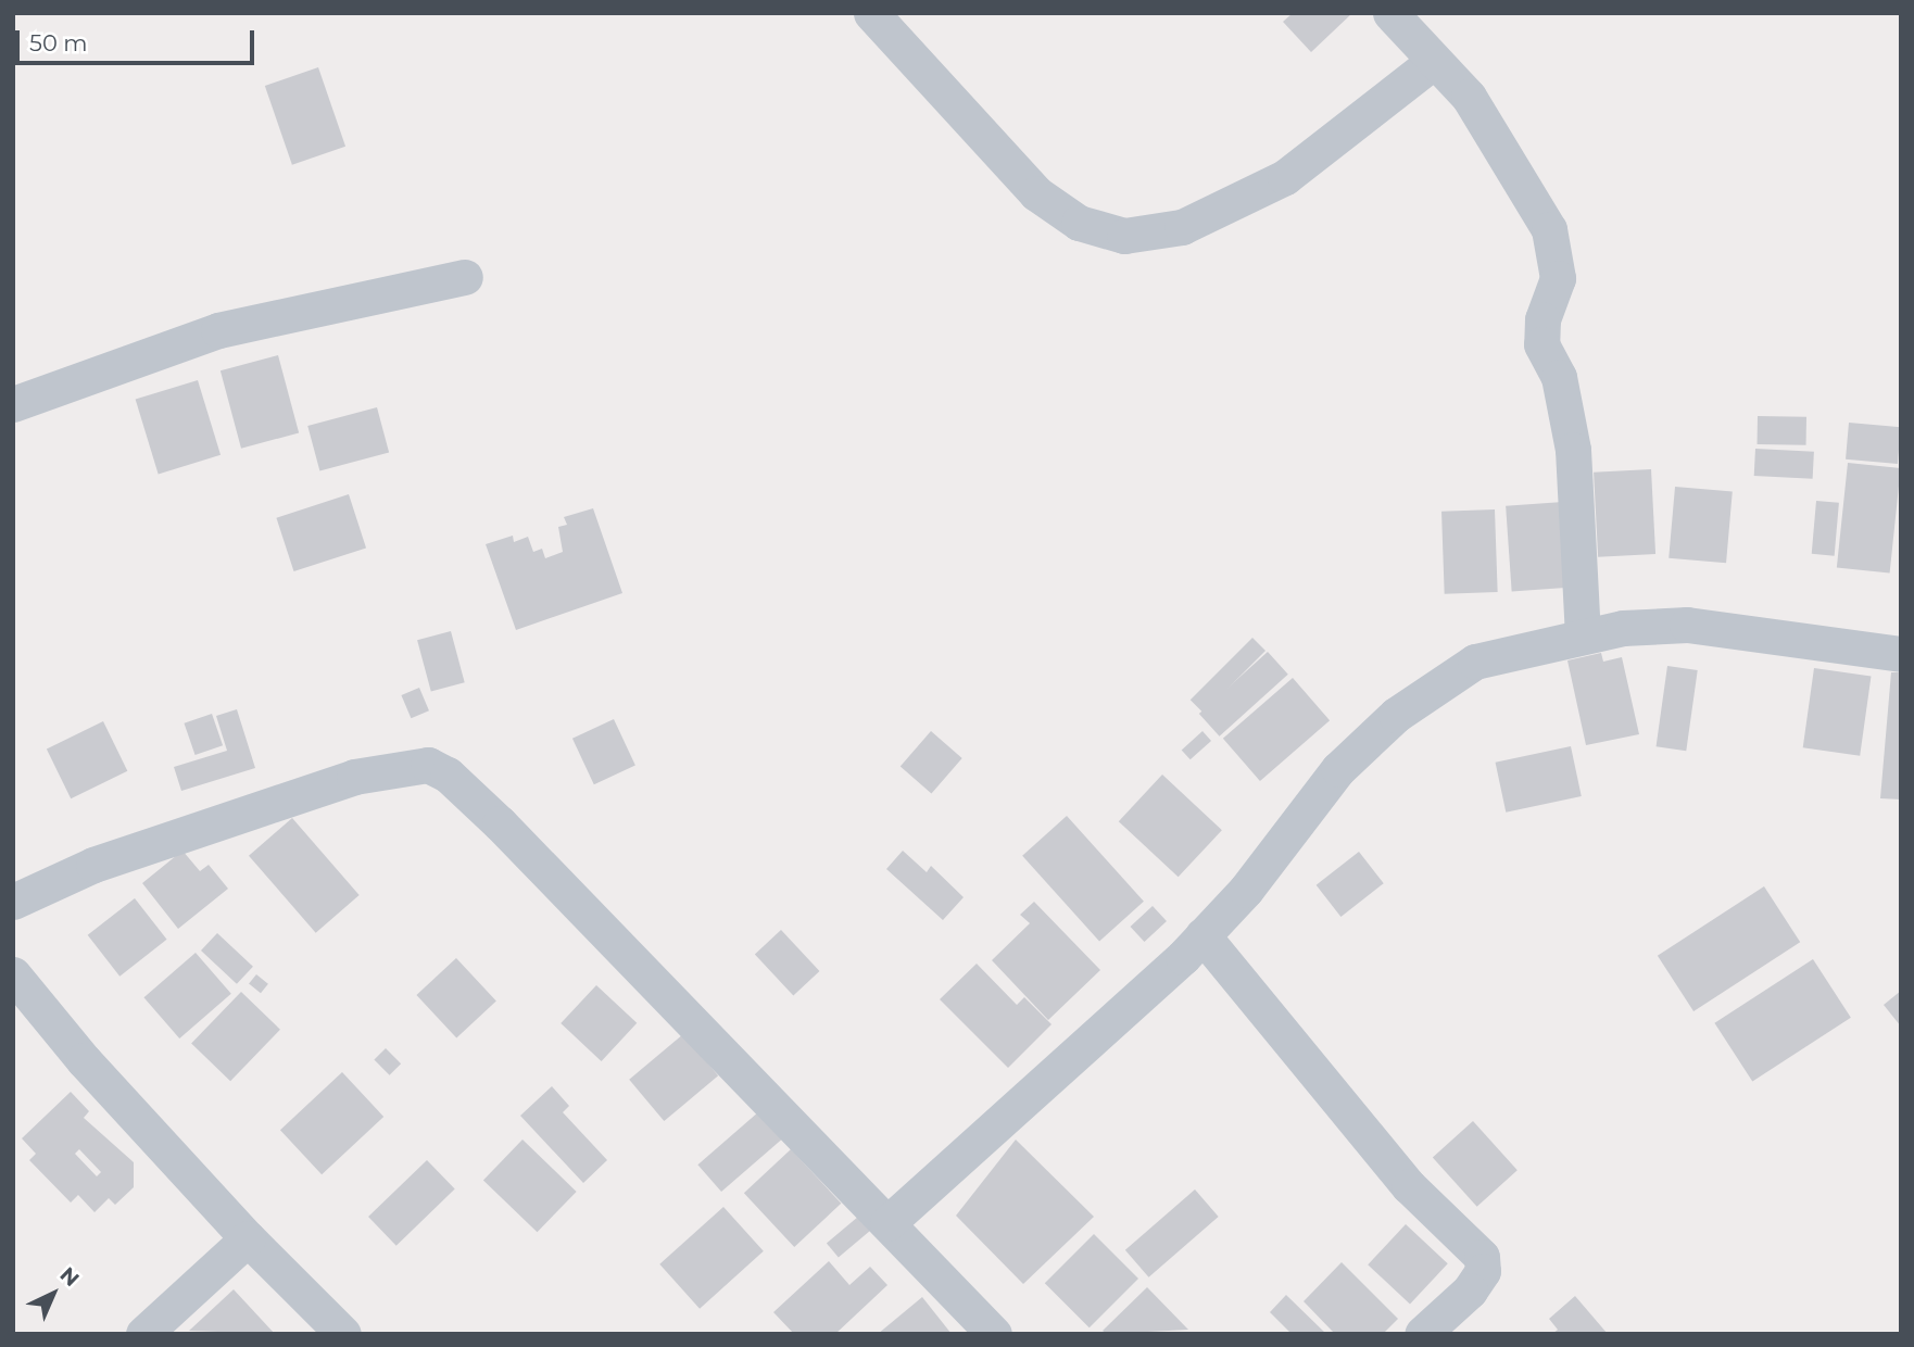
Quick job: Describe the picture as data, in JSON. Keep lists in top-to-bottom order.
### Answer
{
  "scale_bar": "50 m",
  "north": "top right"
}
